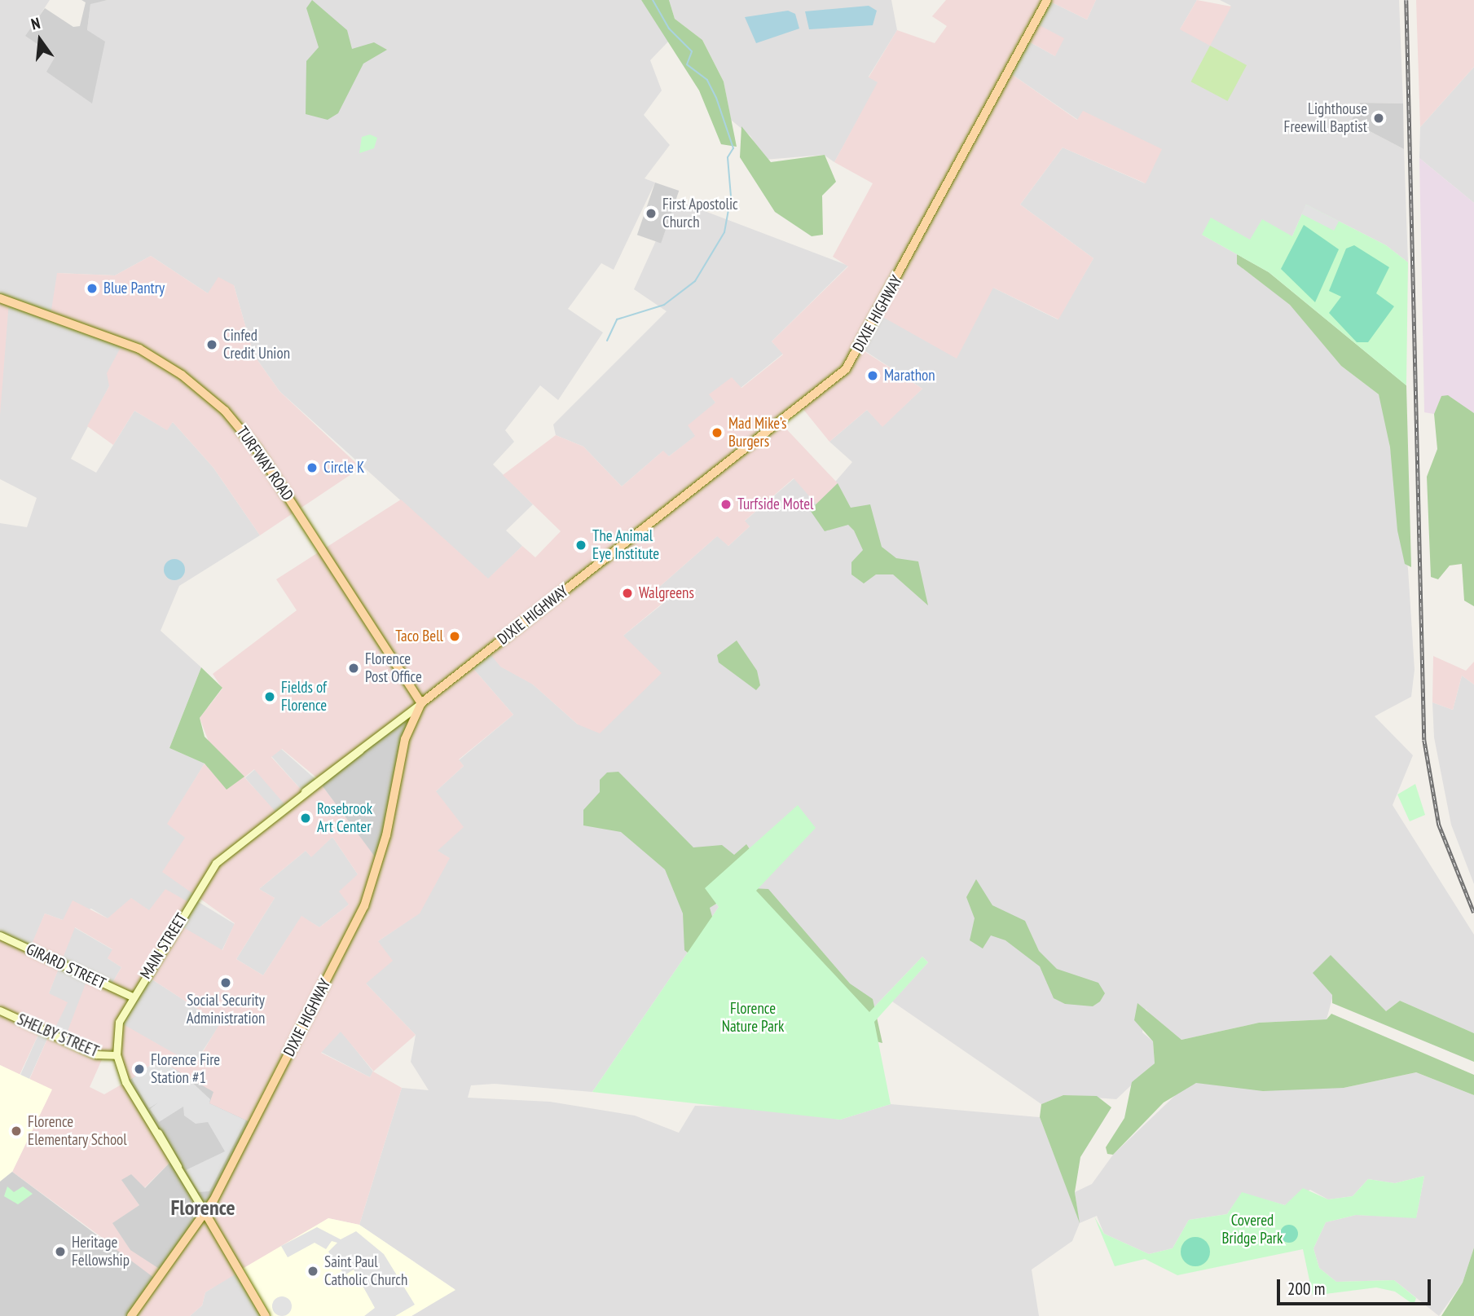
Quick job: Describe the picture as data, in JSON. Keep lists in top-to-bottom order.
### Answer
{
  "streets": {
    "main road": ["DIXIE HIGHWAY", "TURFWAY ROAD"],
    "street": ["MAIN STREET", "GIRARD STREET", "SHELBY STREET"]
  },
  "crossings": [
    ["DIXIE HIGHWAY", "TURFWAY ROAD"],
    ["DIXIE HIGHWAY", "MAIN STREET"],
    ["TURFWAY ROAD", "MAIN STREET"],
    ["MAIN STREET", "GIRARD STREET"],
    ["MAIN STREET", "SHELBY STREET"]
  ],
  "districts": ["Florence"],
  "parks": ["Florence Nature Park", "Covered Bridge Park"],
  "places": [
    "Lighthouse Freewill Baptist",
    "First Apostolic Church",
    "Blue Pantry",
    "Cinfed Credit Union",
    "Marathon",
    "Mad Mike’s Burgers",
    "Circle K",
    "Turfside Motel",
    "The Animal Eye Institute",
    "Walgreens",
    "Taco Bell",
    "Florence Post Office",
    "Fields of Florence",
    "Rosebrook Art Center",
    "Social Security Administration",
    "Florence Fire Station #1",
    "Florence Elementary School",
    "Heritage Fellowship",
    "Saint Paul Catholic Church"
  ],
  "scale_bar": "200 m",
  "north": "top"
}
